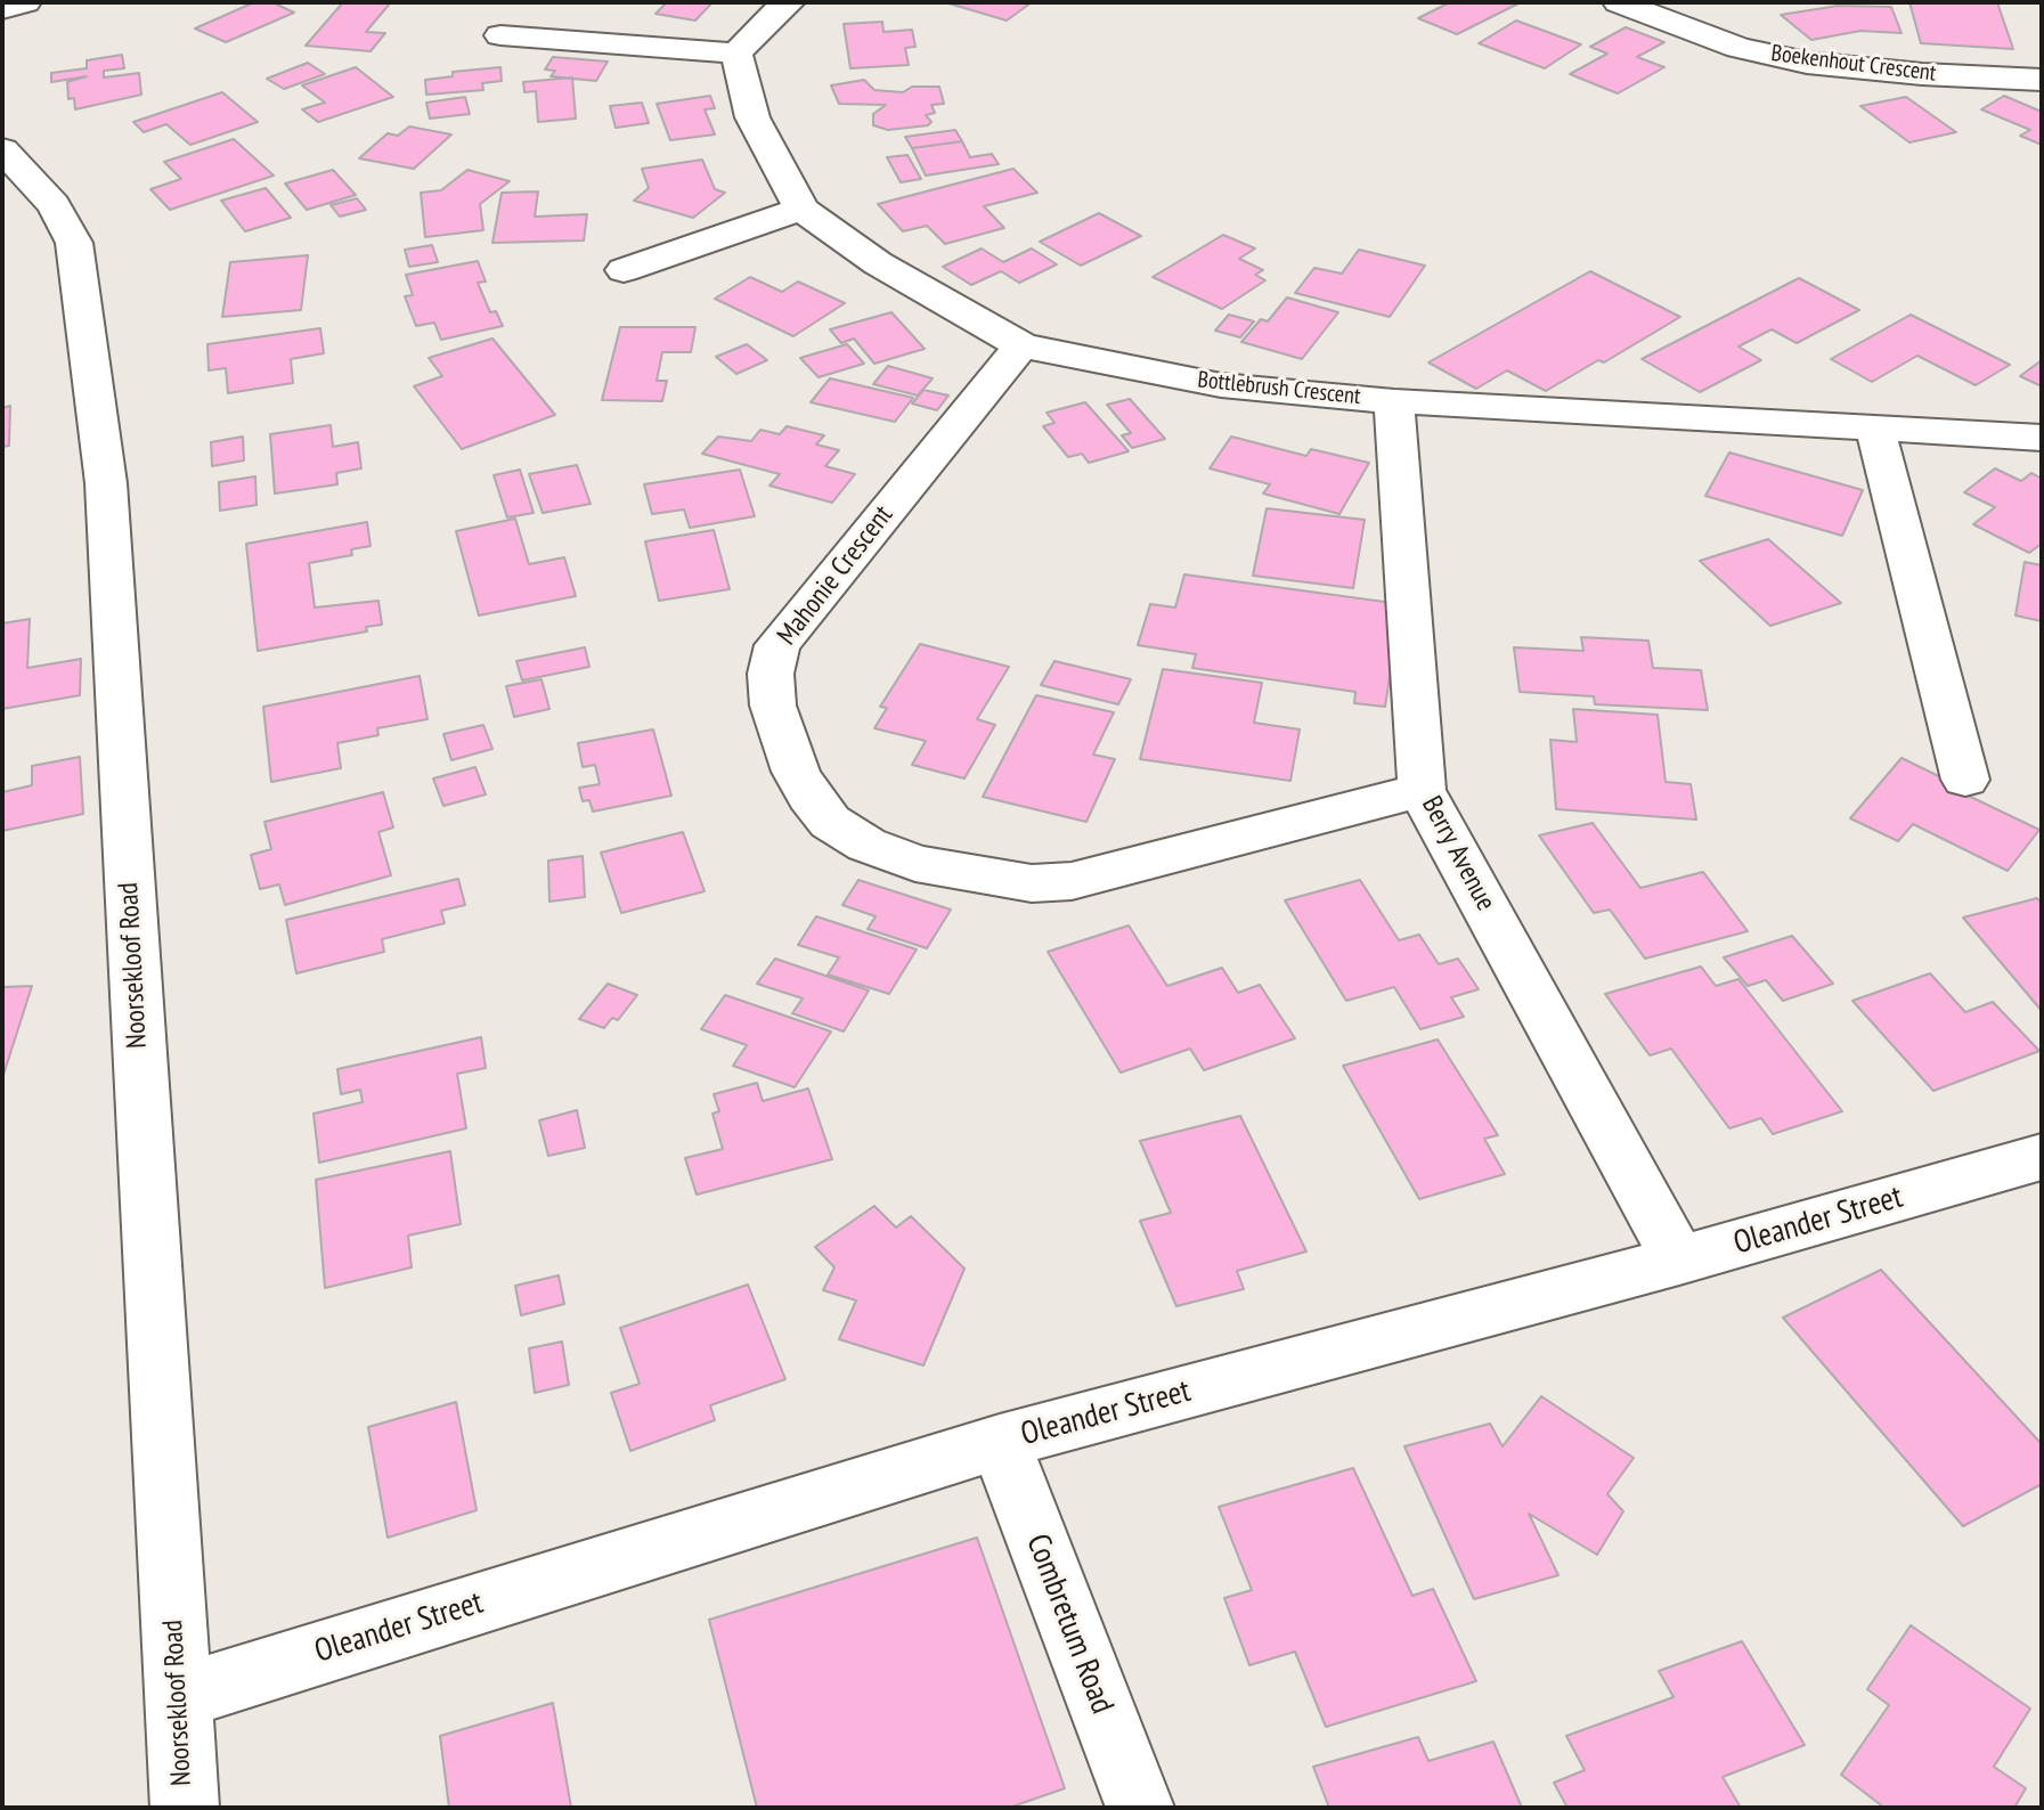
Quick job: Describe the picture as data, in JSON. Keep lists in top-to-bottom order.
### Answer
{
  "streets": {
    "street": [
      "Boekenhout Crescent",
      "Bottlebrush Crescent",
      "Mahonie Crescent",
      "Berry Avenue",
      "Noorsekloof Road",
      "Oleander Street",
      "Combretum Road"
    ]
  },
  "crossings": [
    ["Bottlebrush Crescent", "Mahonie Crescent"],
    ["Bottlebrush Crescent", "Berry Avenue"],
    ["Mahonie Crescent", "Berry Avenue"],
    ["Berry Avenue", "Oleander Street"],
    ["Noorsekloof Road", "Oleander Street"],
    ["Oleander Street", "Combretum Road"]
  ]
}
